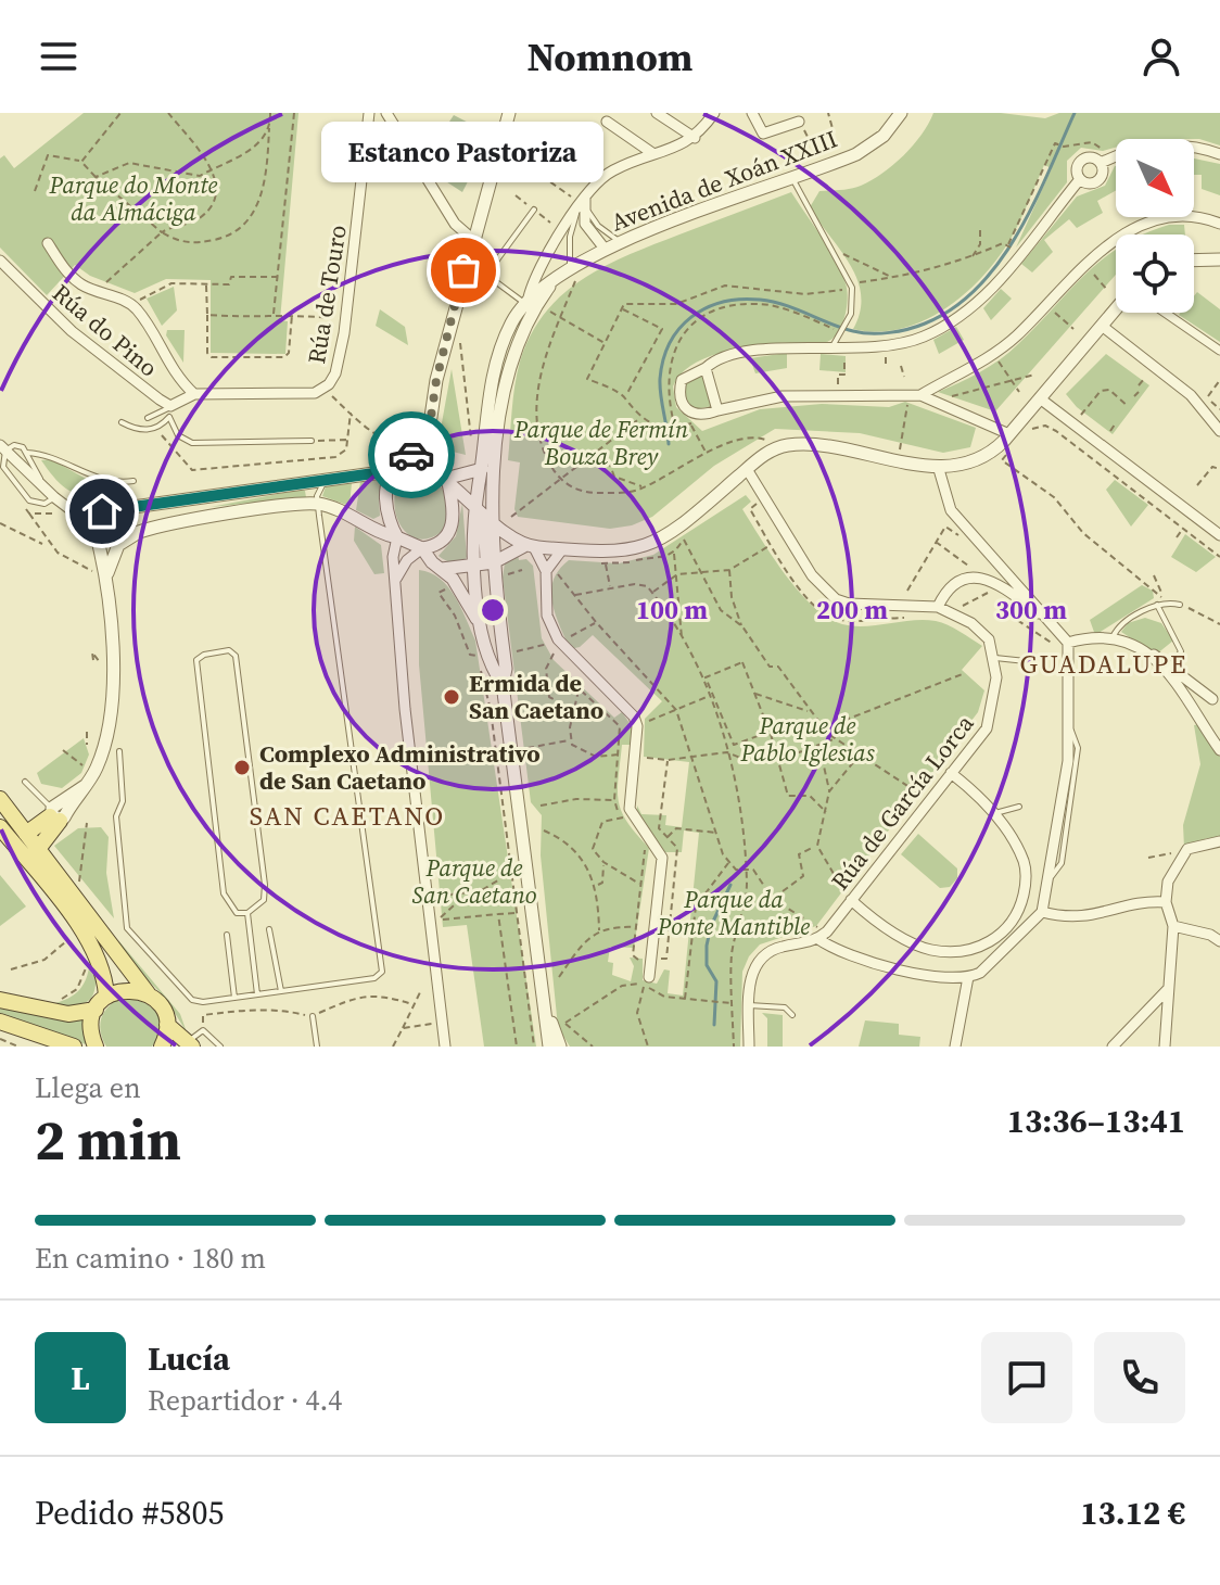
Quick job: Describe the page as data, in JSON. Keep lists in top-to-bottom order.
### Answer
{
  "streets": {
    "street": [
      "Avenida de Xoán XXIII",
      "Rúa de Touro",
      "Rúa do Pino",
      "Rúa de García Lorca"
    ]
  },
  "crossings": [
    ["Rúa de Touro", "Rúa do Pino"]
  ],
  "districts": ["GUADALUPE", "SAN CAETANO"],
  "parks": [
    "Parque do Monte da Almáciga",
    "Parque de Fermín Bouza Brey",
    "Parque de Pablo Iglesias",
    "Parque de San Caetano",
    "Parque da Ponte Mantible"
  ],
  "places": ["Estanco Pastoriza", "Ermida de San Caetano", "Complexo Administrativo de San Caetano"],
  "north": "bottom right",
  "page": {
    "header": "Nomnom",
    "bubble": "Estanco Pastoriza",
    "heading": ["2 min", "Llega en", "13:36–13:41"],
    "panel": [
      "Lucía",
      "Repartidor · 4.4",
      "Pedido #5805",
      "13.12 €"
    ],
    "bar": "En camino · 180 m",
    "round": "L"
  },
  "rings": ["100 m", "200 m", "300 m"]
}
